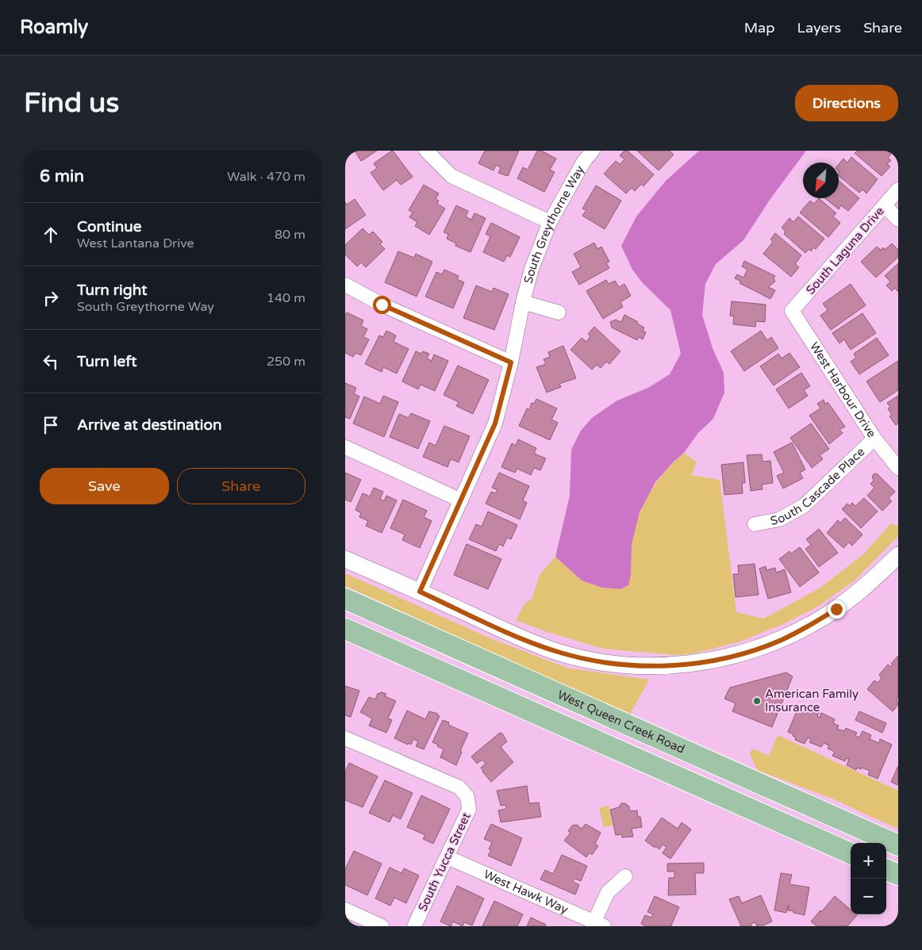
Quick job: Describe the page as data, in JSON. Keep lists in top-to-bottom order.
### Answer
{
  "streets": {
    "main road": ["West Queen Creek Road"],
    "street": [
      "South Greythorne Way",
      "South Laguna Drive",
      "West Harbour Drive",
      "South Cascade Place",
      "South Yucca Street",
      "West Hawk Way"
    ]
  },
  "crossings": [
    ["South Laguna Drive", "West Harbour Drive"],
    ["West Harbour Drive", "South Cascade Place"],
    ["South Yucca Street", "West Hawk Way"]
  ],
  "places": ["American Family Insurance"],
  "north": "bottom left",
  "page": {
    "header": "Roamly",
    "nav": ["Map", "Layers", "Share"],
    "buttons": [
      "Directions",
      ["Save", "Share"]
    ],
    "title": "Find us",
    "heading": ["6 min", "Walk · 470 m"],
    "list": [
      ["Continue", "West Lantana Drive", "80 m"],
      ["Turn right", "South Greythorne Way", "140 m"],
      ["Turn left", "250 m"],
      "Arrive at destination"
    ],
    "map_buttons": ["+", "−"]
  }
}
